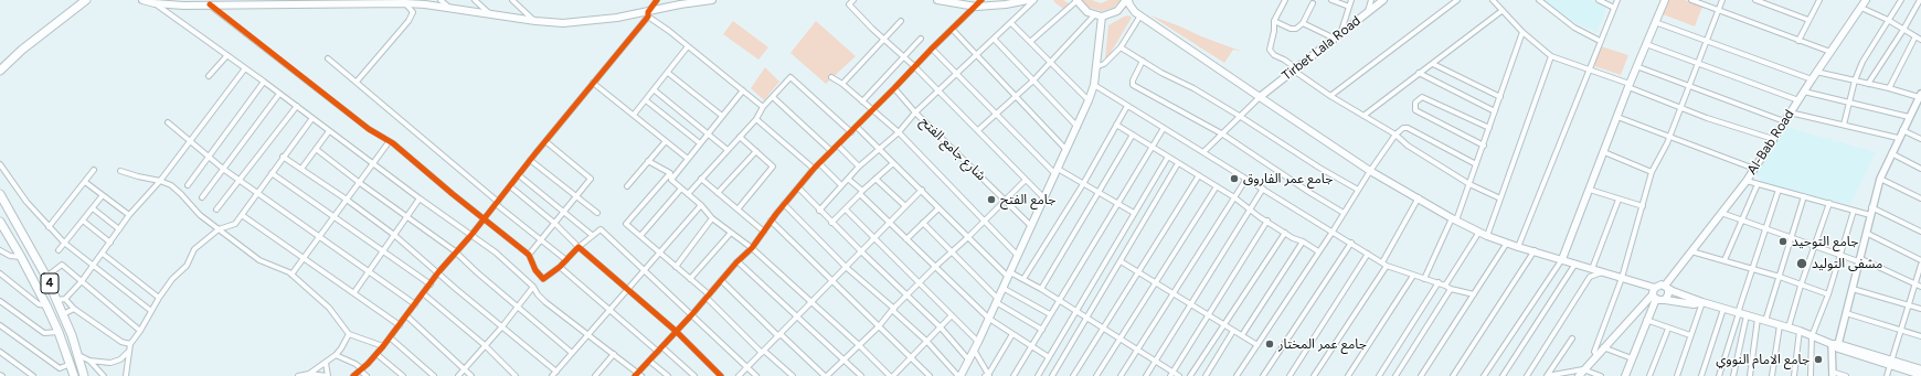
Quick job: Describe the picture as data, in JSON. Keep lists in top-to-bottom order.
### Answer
{
  "streets": {
    "main road": ["Tirbet Lala Road", "Al-Bab Road", "4"],
    "street": ["شارع جامع الفتح"]
  },
  "places": [
    "جامع عمر الفاروق",
    "جامع الفتح",
    "جامع التوحيد",
    "مشفى التوليد",
    "جامع عمر المختار",
    "جامع الامام النووي"
  ]
}
